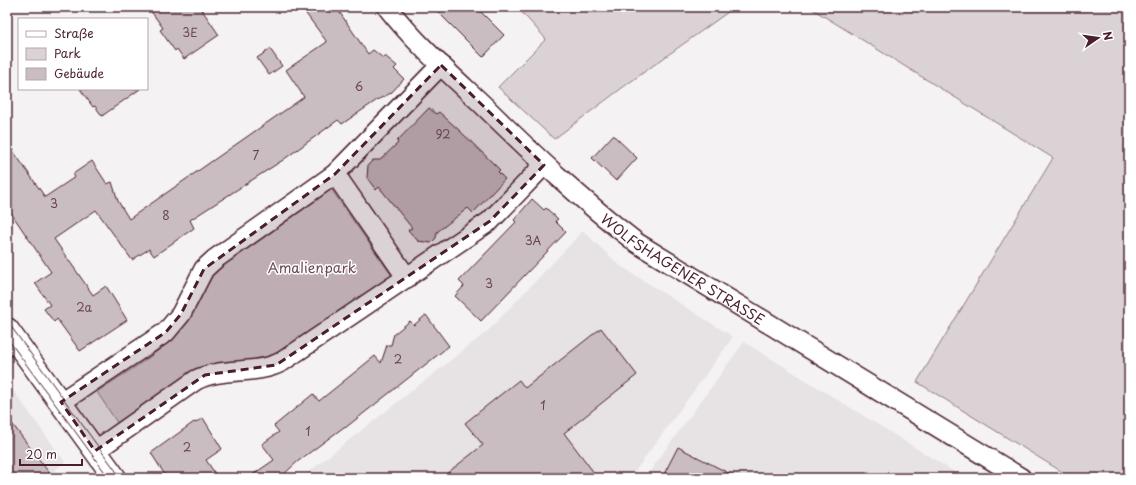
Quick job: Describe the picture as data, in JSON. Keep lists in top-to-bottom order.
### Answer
{
  "streets": {
    "street": ["WOLFSHAGENER STRASSE"]
  },
  "parks": ["Amalienpark"],
  "house_numbers": [
    "3E",
    "6",
    "92",
    "7",
    "3",
    "8",
    "3A",
    "3",
    "2a",
    "2",
    "1",
    "1",
    "2"
  ],
  "legend": ["Straße", "Park", "Gebäude"],
  "scale_bar": "20 m",
  "north": "right"
}
